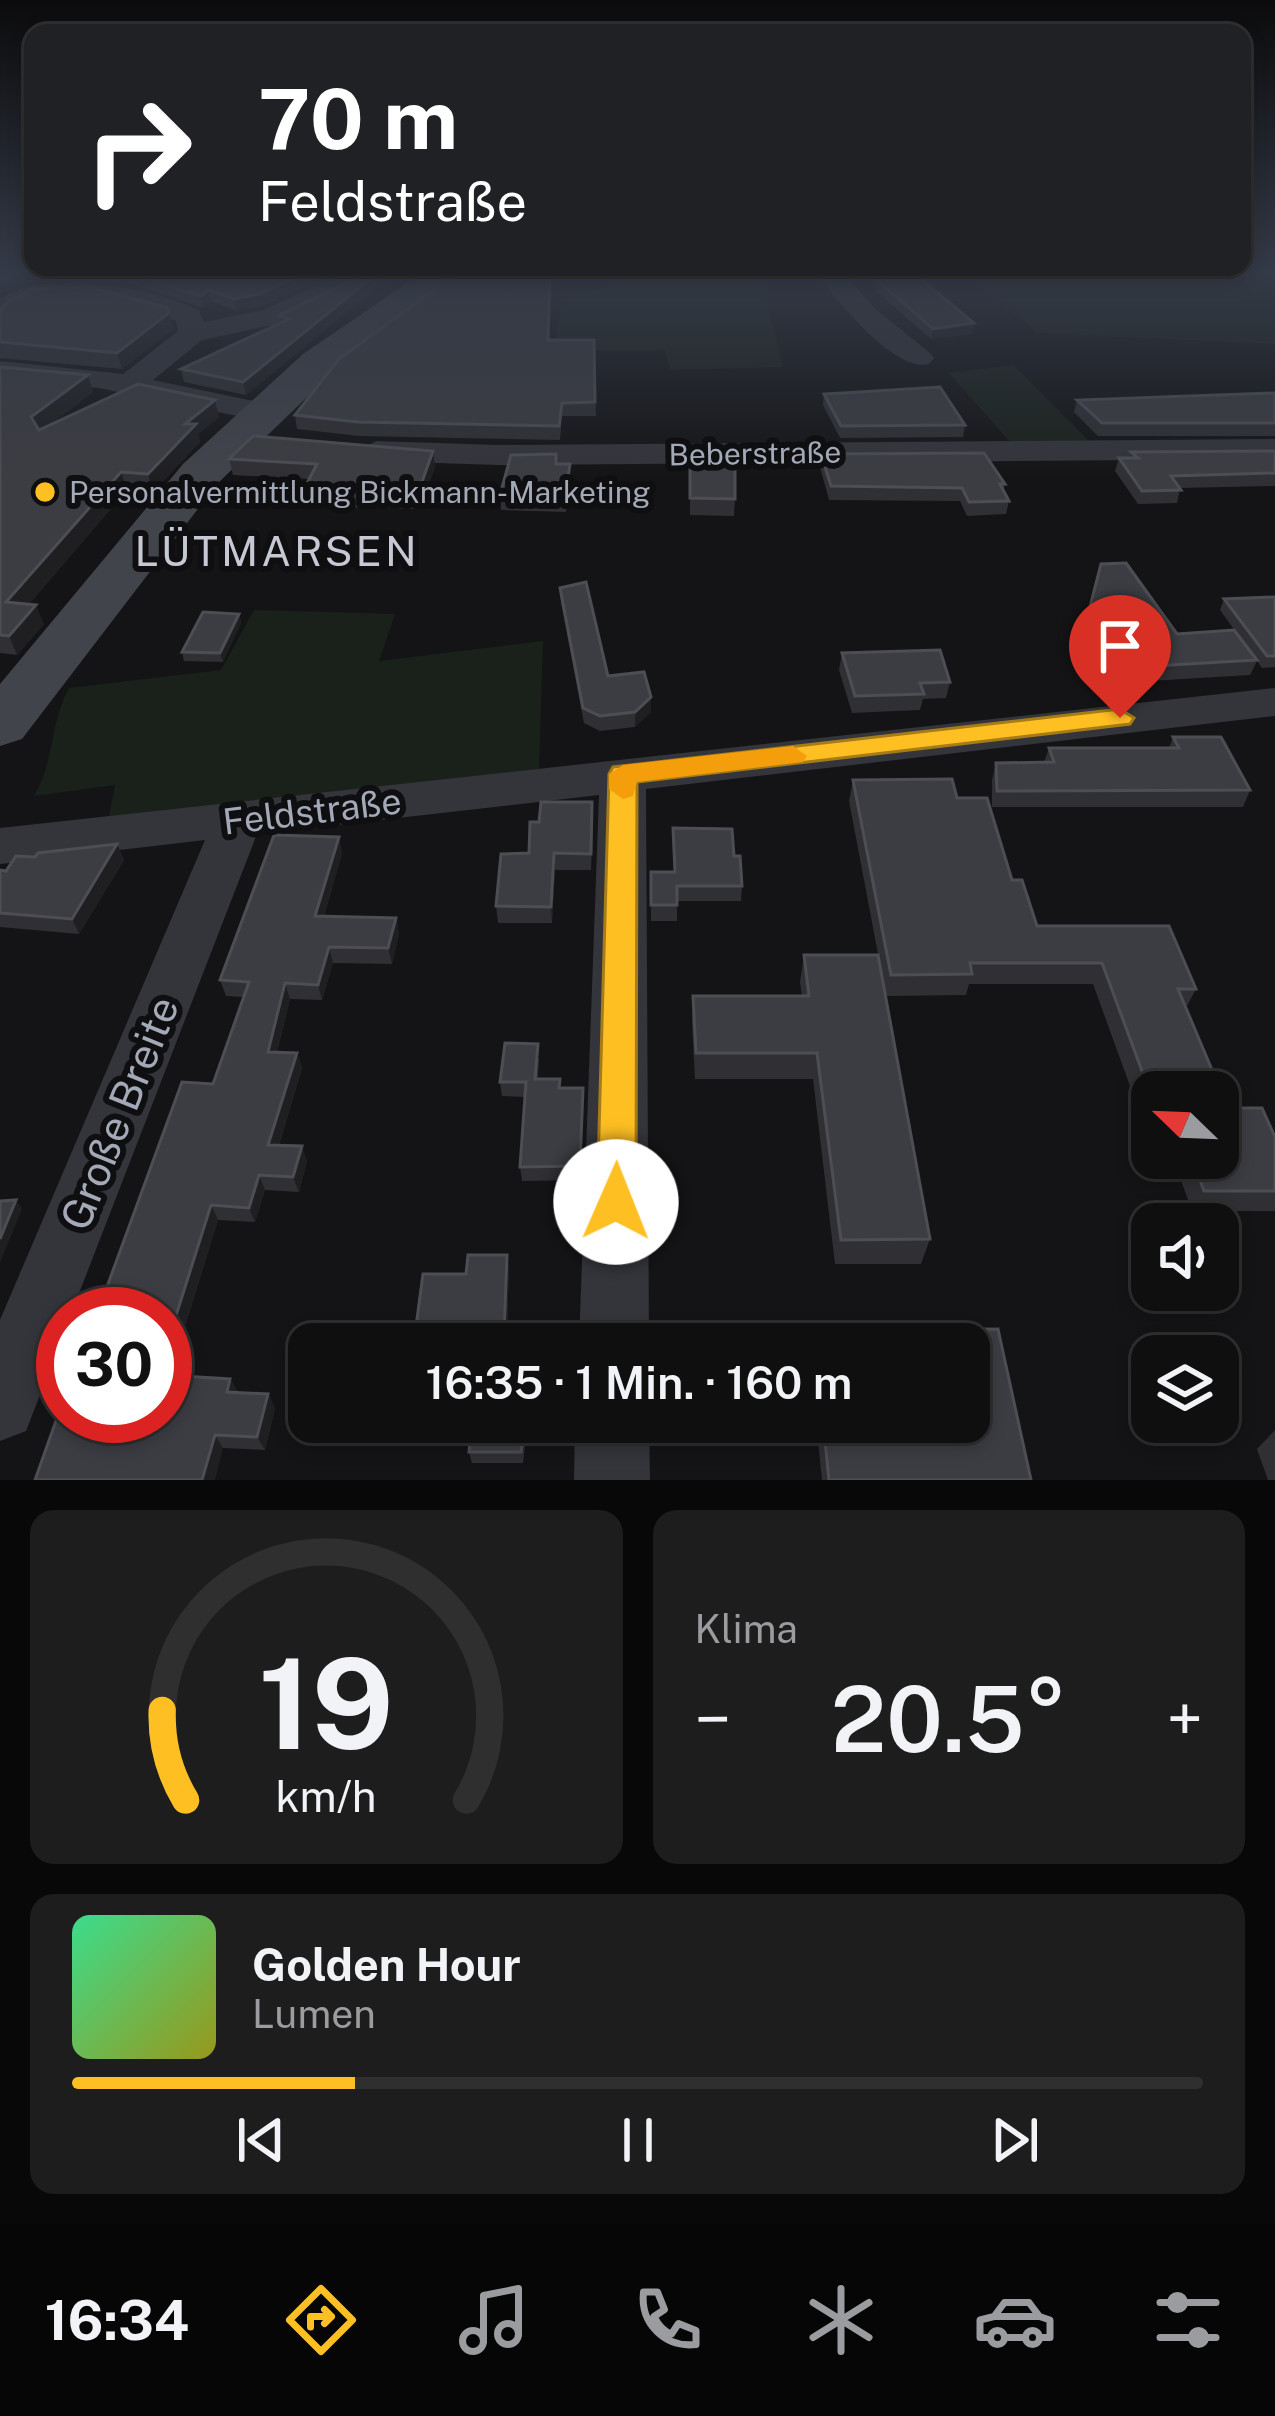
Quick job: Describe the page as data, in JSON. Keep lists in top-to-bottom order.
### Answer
{
  "streets": {
    "street": ["Beberstraße", "Feldstraße", "Große Breite"]
  },
  "crossings": [
    ["Feldstraße", "Große Breite"]
  ],
  "districts": ["LÜTMARSEN"],
  "places": ["Personalvermittlung Bickmann-Marketing"],
  "north": "top left",
  "page": {
    "turn": ["70 m", "Feldstraße"],
    "limit": "30",
    "trip": "16:35 · 1 Min. · 160 m",
    "tile": "Klima",
    "heat": ["−", "20.5°", "+"],
    "song": ["Golden Hour", "Lumen"],
    "tabs": "16:34",
    "gauge": ["19", "km/h"]
  }
}
